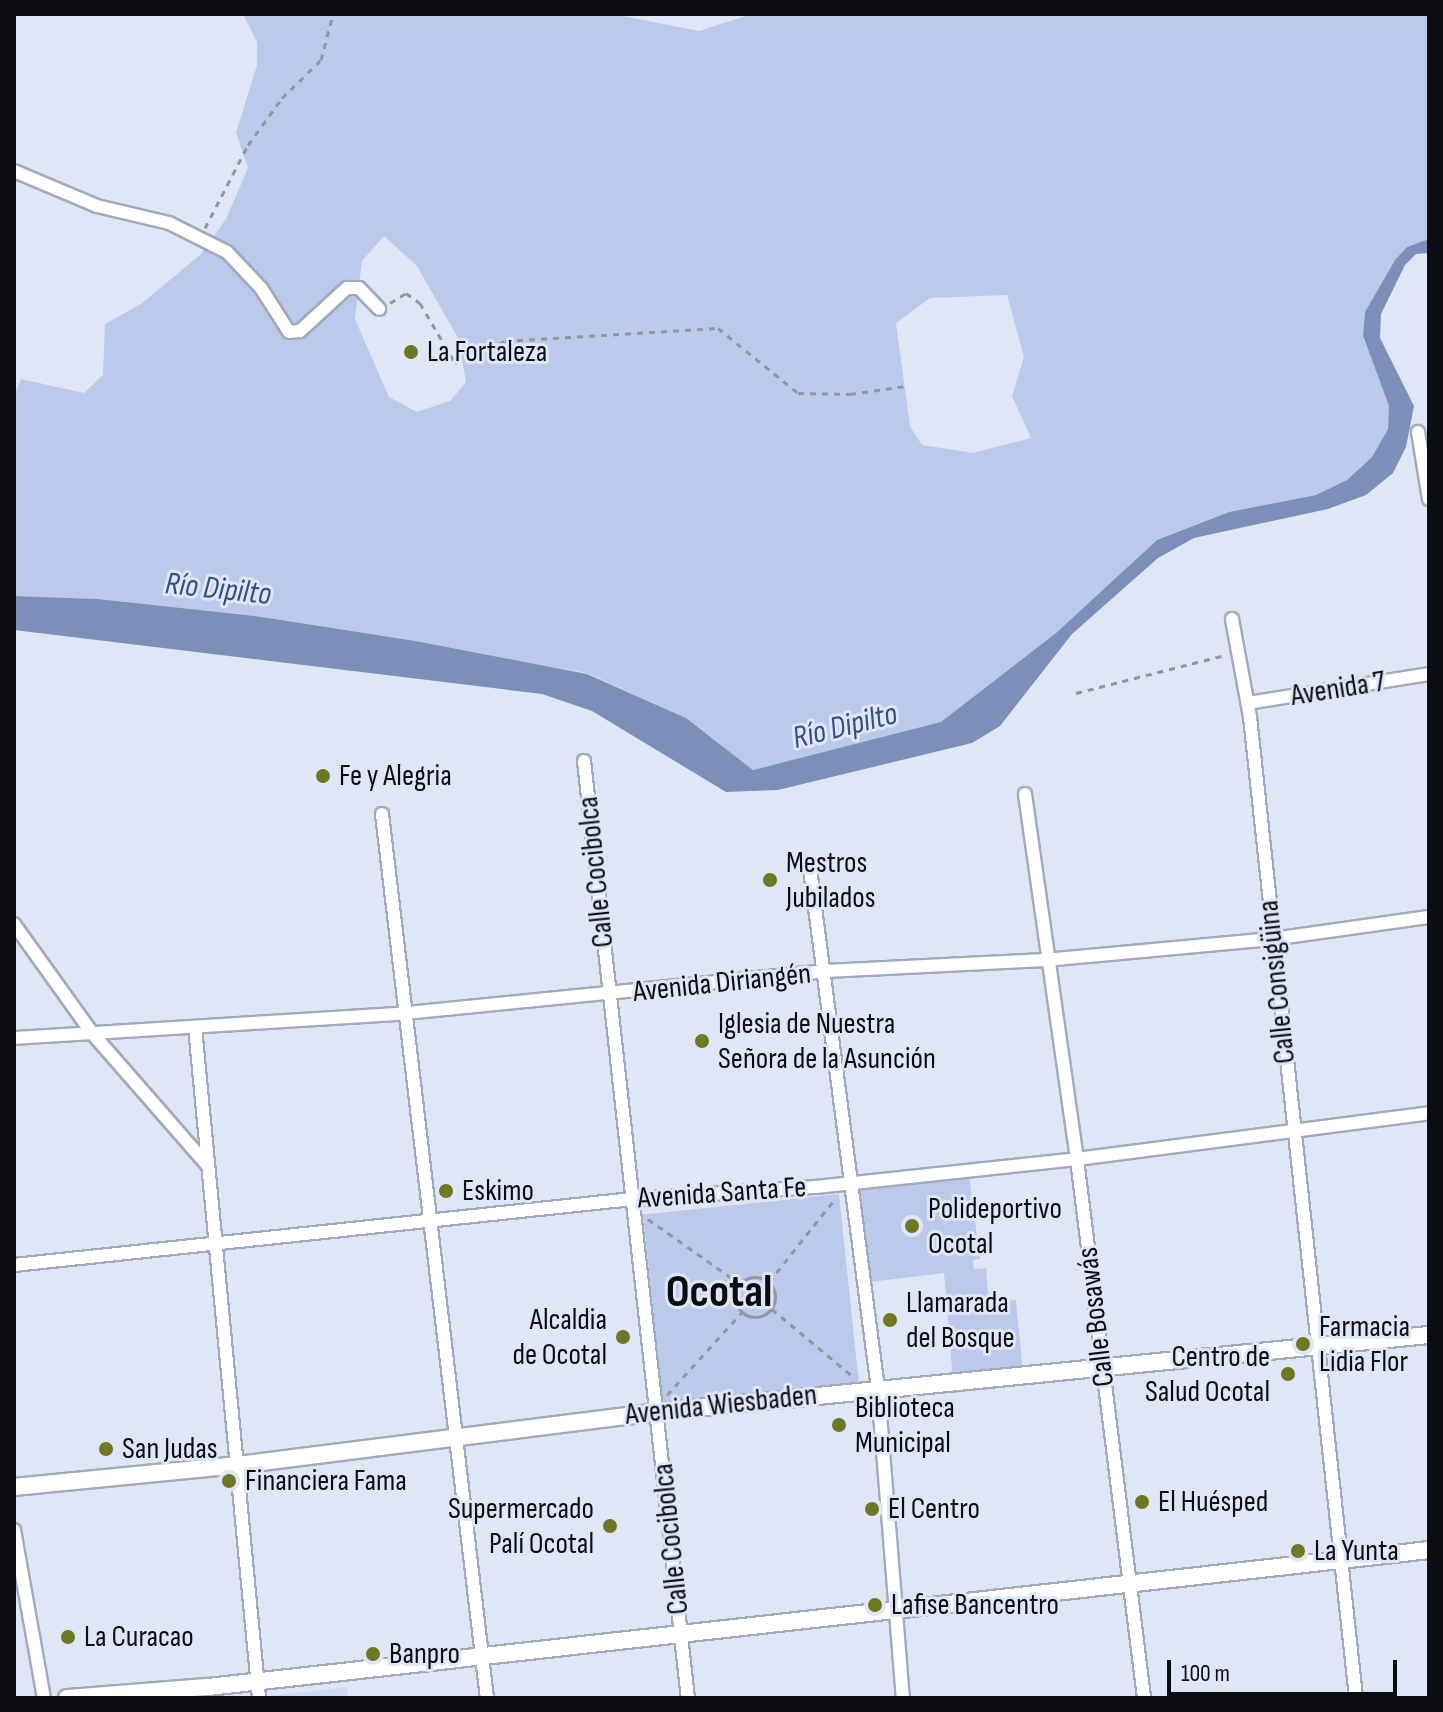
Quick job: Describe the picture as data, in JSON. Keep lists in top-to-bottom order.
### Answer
{
  "streets": {
    "street": [
      "Avenida 7",
      "Calle Cocibolca",
      "Calle Consigüina",
      "Avenida Diriangén",
      "Avenida Santa Fe",
      "Calle Bosawás",
      "Avenida Wiesbaden"
    ]
  },
  "crossings": [
    ["Avenida 7", "Calle Consigüina"],
    ["Calle Cocibolca", "Avenida Diriangén"],
    ["Calle Cocibolca", "Avenida Santa Fe"],
    ["Calle Cocibolca", "Avenida Wiesbaden"],
    ["Calle Consigüina", "Avenida Diriangén"],
    ["Calle Consigüina", "Avenida Santa Fe"],
    ["Calle Consigüina", "Avenida Wiesbaden"],
    ["Avenida Diriangén", "Calle Bosawás"],
    ["Avenida Santa Fe", "Calle Bosawás"],
    ["Calle Bosawás", "Avenida Wiesbaden"]
  ],
  "districts": ["Ocotal"],
  "water": ["Río Dipilto"],
  "places": [
    "La Fortaleza",
    "Fe y Alegria",
    "Mestros Jubilados",
    "Iglesia de Nuestra Señora de la Asunción",
    "Eskimo",
    "Polideportivo Ocotal",
    "Llamarada del Bosque",
    "Alcaldia de Ocotal",
    "Farmacia Lidia Flor",
    "Centro de Salud Ocotal",
    "Biblioteca Municipal",
    "San Judas",
    "Financiera Fama",
    "El Huésped",
    "El Centro",
    "Supermercado Palí Ocotal",
    "La Yunta",
    "Lafise Bancentro",
    "La Curacao",
    "Banpro"
  ],
  "scale_bar": "100 m"
}
